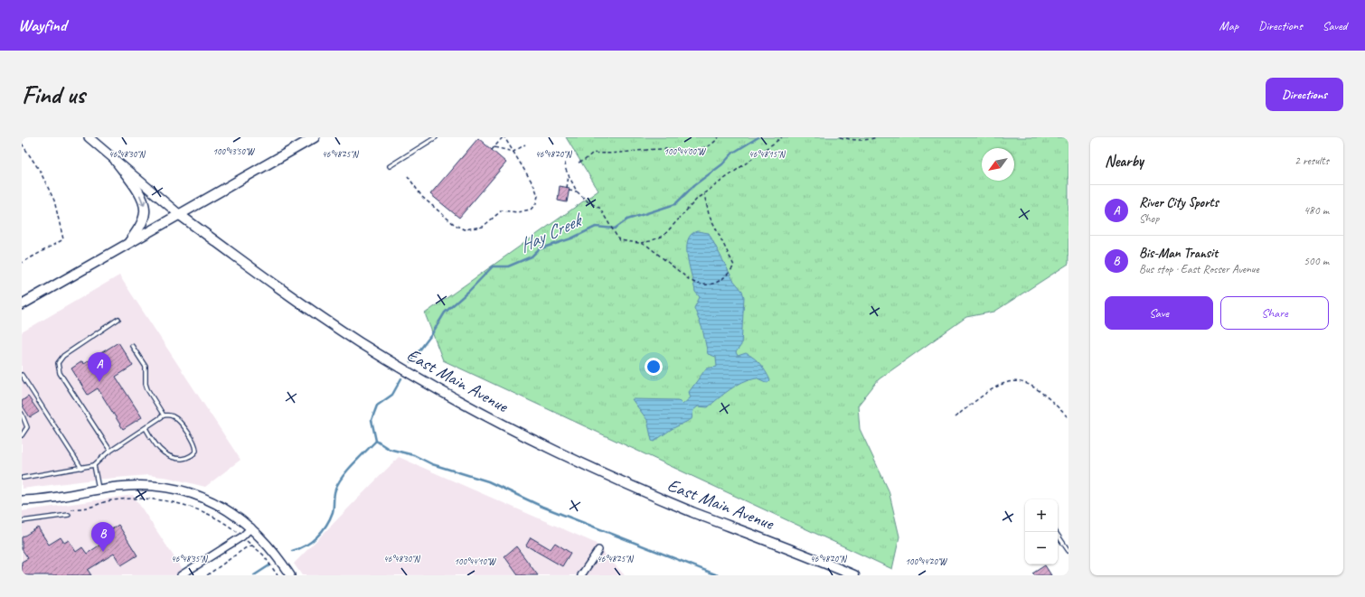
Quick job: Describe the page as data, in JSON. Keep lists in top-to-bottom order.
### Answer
{
  "streets": {
    "main road": ["East Main Avenue"]
  },
  "water": ["Hay Creek"],
  "north": "bottom left",
  "page": {
    "header": "Wayfind",
    "nav": ["Map", "Directions", "Saved"],
    "buttons": [
      "Directions",
      ["Save", "Share"]
    ],
    "title": "Find us",
    "heading": ["Nearby", "2 results"],
    "list": [
      {
        "mark": "A",
        "name": "River City Sports",
        "note": "Shop",
        "value": "480 m"
      },
      {
        "mark": "B",
        "name": "Bis-Man Transit",
        "note": "Bus stop · East Rosser Avenue",
        "value": "500 m"
      }
    ],
    "pins": ["A", "B"],
    "map_buttons": ["+", "−"]
  },
  "coordinates": [
    "100°43'50\"W",
    "100°44'00\"W",
    "46°48'30\"N",
    "46°48'25\"N",
    "46°48'20\"N",
    "46°48'15\"N",
    "46°48'35\"N",
    "100°44'10\"W",
    "100°44'20\"W"
  ]
}
